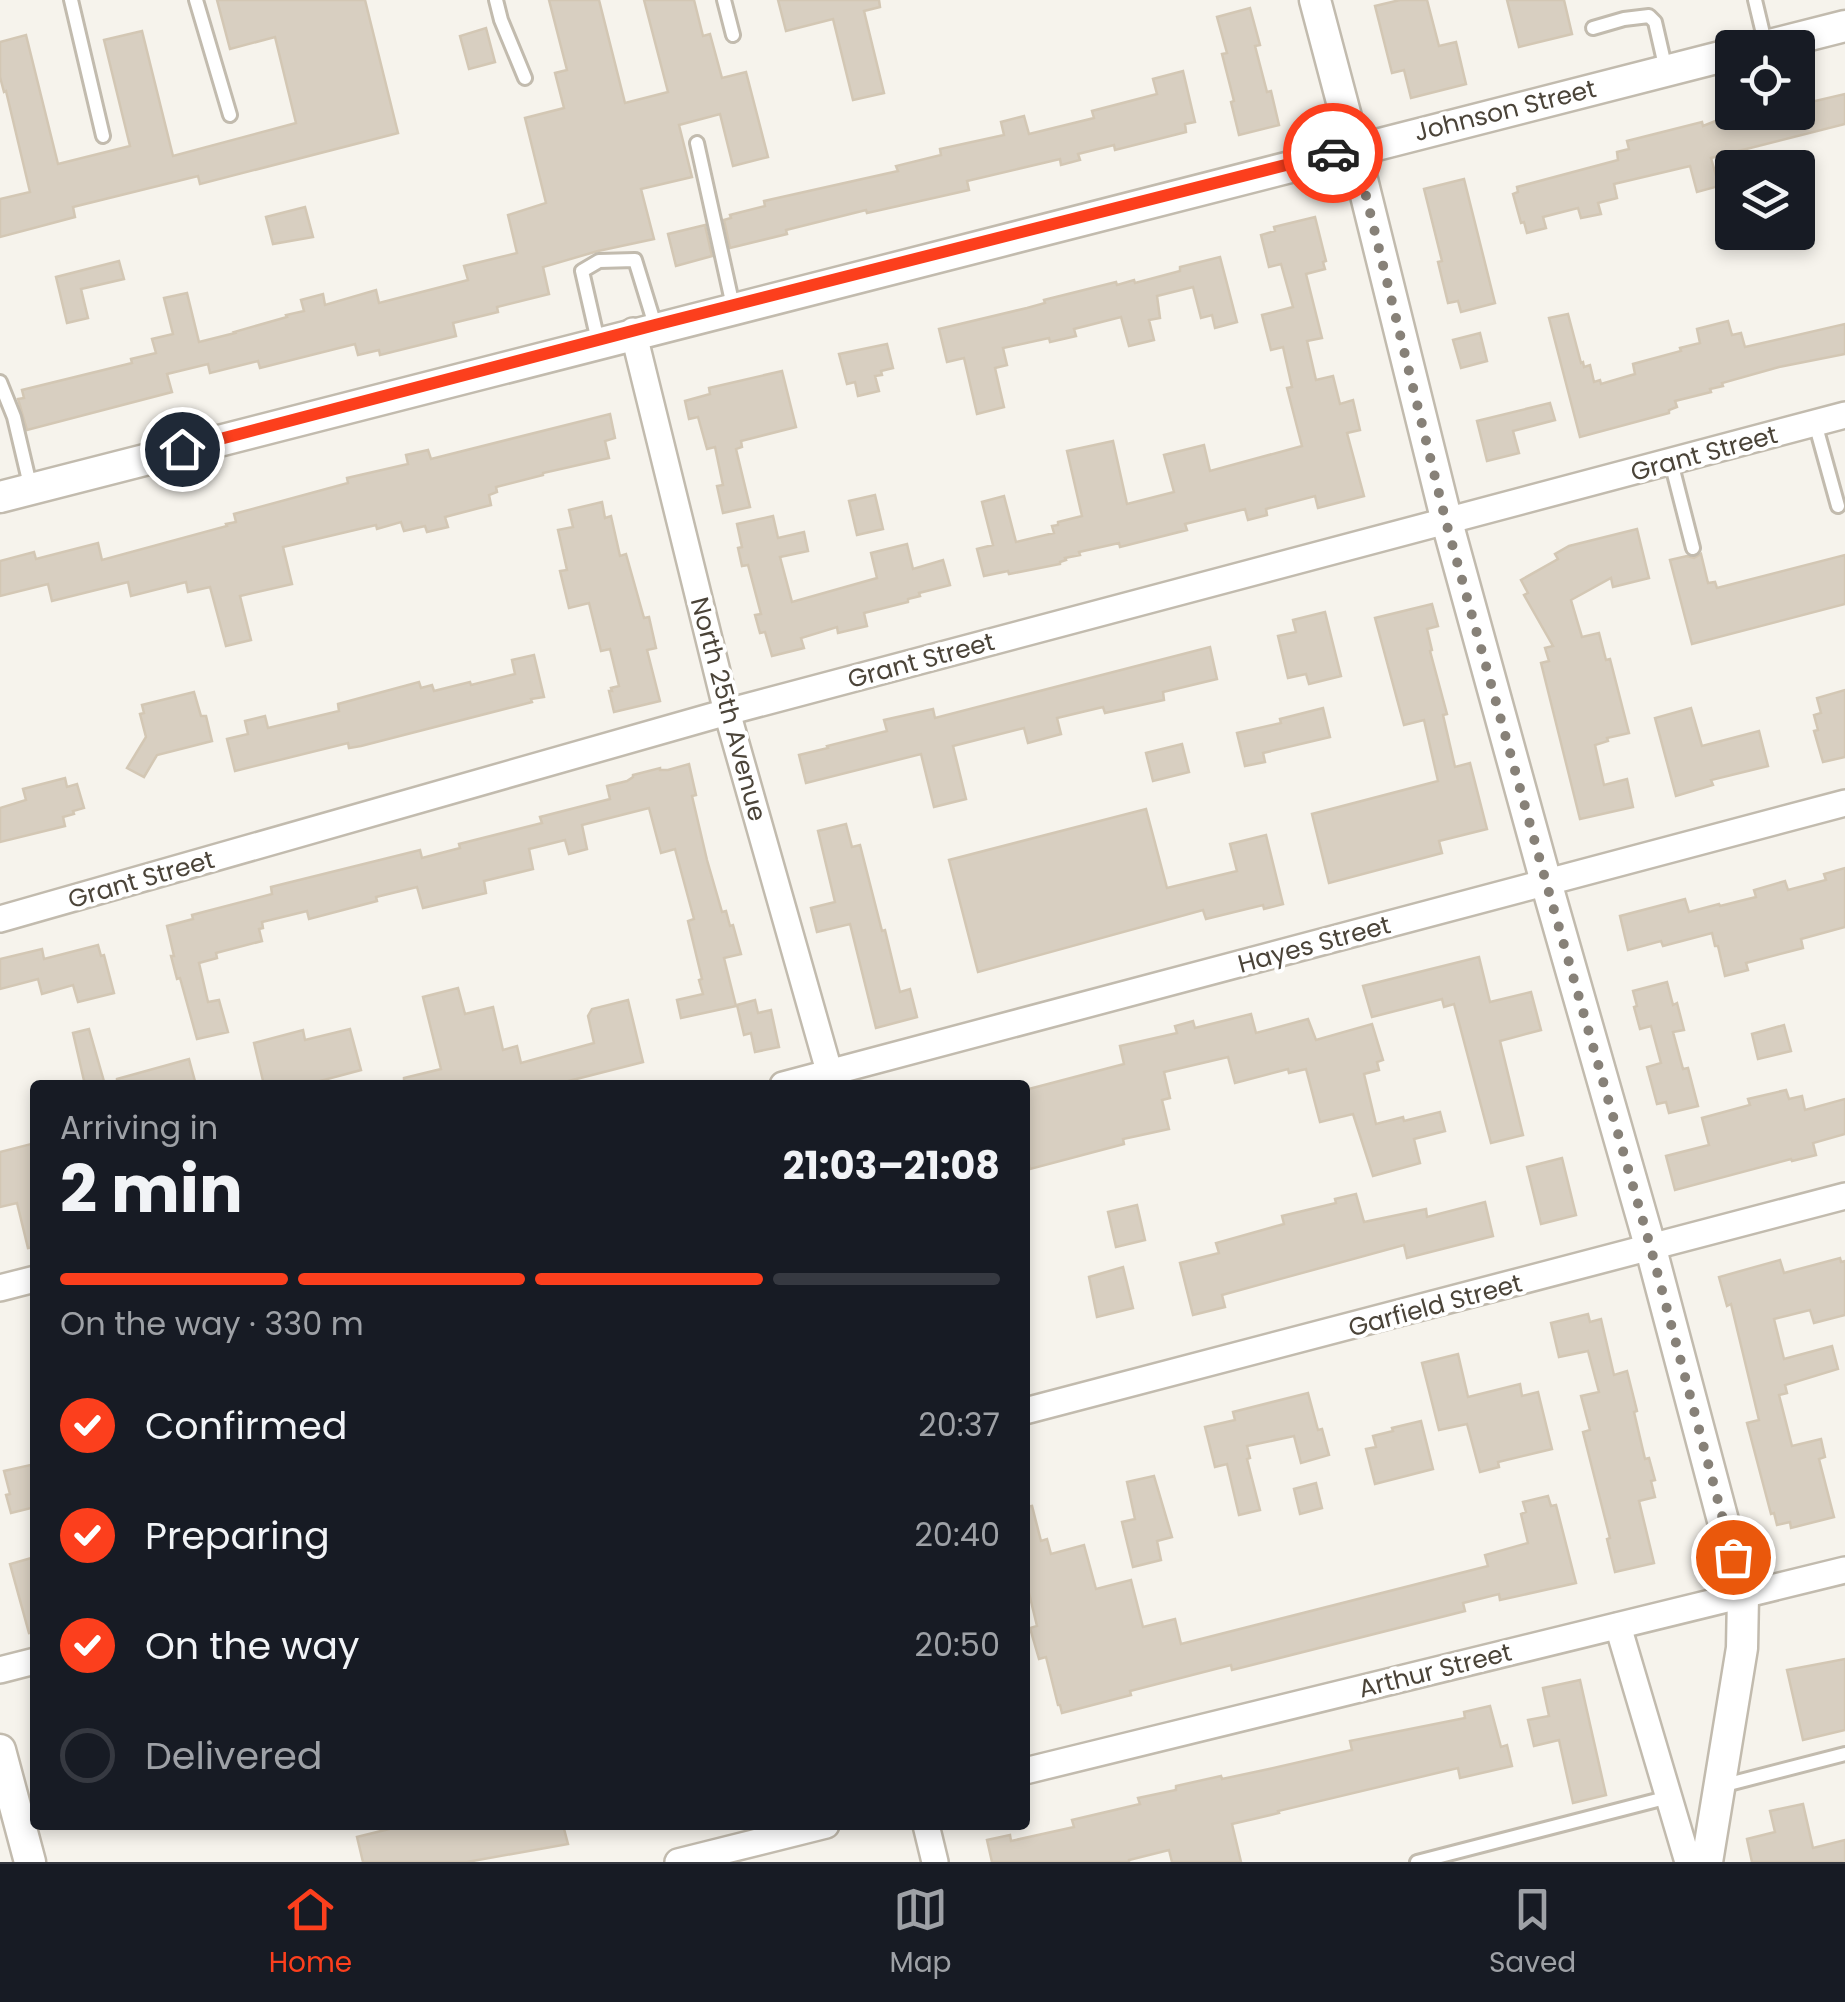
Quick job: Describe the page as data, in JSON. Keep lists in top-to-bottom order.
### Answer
{
  "streets": {
    "street": [
      "Johnson Street",
      "Grant Street",
      "North 25th Avenue",
      "Hayes Street",
      "Garfield Street",
      "Arthur Street"
    ]
  },
  "crossings": [
    ["Johnson Street", "North 25th Avenue"],
    ["Grant Street", "North 25th Avenue"],
    ["North 25th Avenue", "Hayes Street"]
  ],
  "page": {
    "heading": ["2 min", "Arriving in", "21:03–21:08"],
    "bar": "On the way · 330 m",
    "list": [
      ["Confirmed", "20:37"],
      ["Preparing", "20:40"],
      ["On the way", "20:50"],
      "Delivered"
    ],
    "tabs": ["Home", "Map", "Saved"]
  }
}
